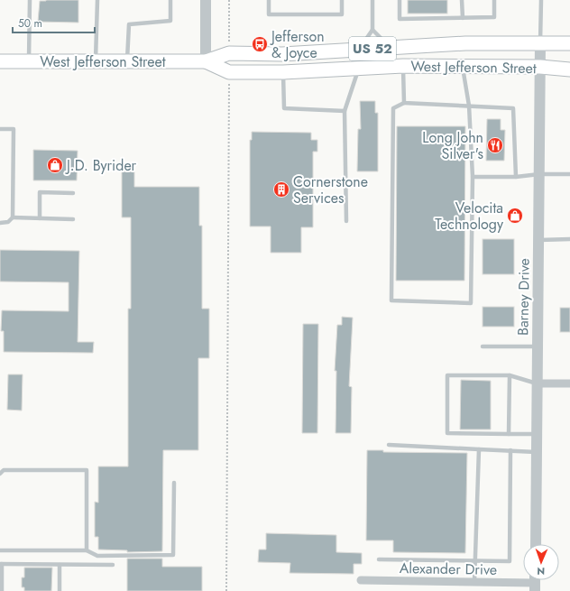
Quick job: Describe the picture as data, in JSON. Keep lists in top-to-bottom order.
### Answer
{
  "streets": {
    "main road": ["US 52", "West Jefferson Street"],
    "street": ["Barney Drive", "Alexander Drive"]
  },
  "crossings": [
    ["West Jefferson Street", "Barney Drive"]
  ],
  "places": {
    "bus stop": ["Jefferson & Joyce"],
    "restaurant": ["Long John Silver's"],
    "shop": ["J.D. Byrider", "Velocita Technology"],
    "building": ["Cornerstone Services"]
  },
  "scale_bar": "50 m",
  "north": "bottom"
}
